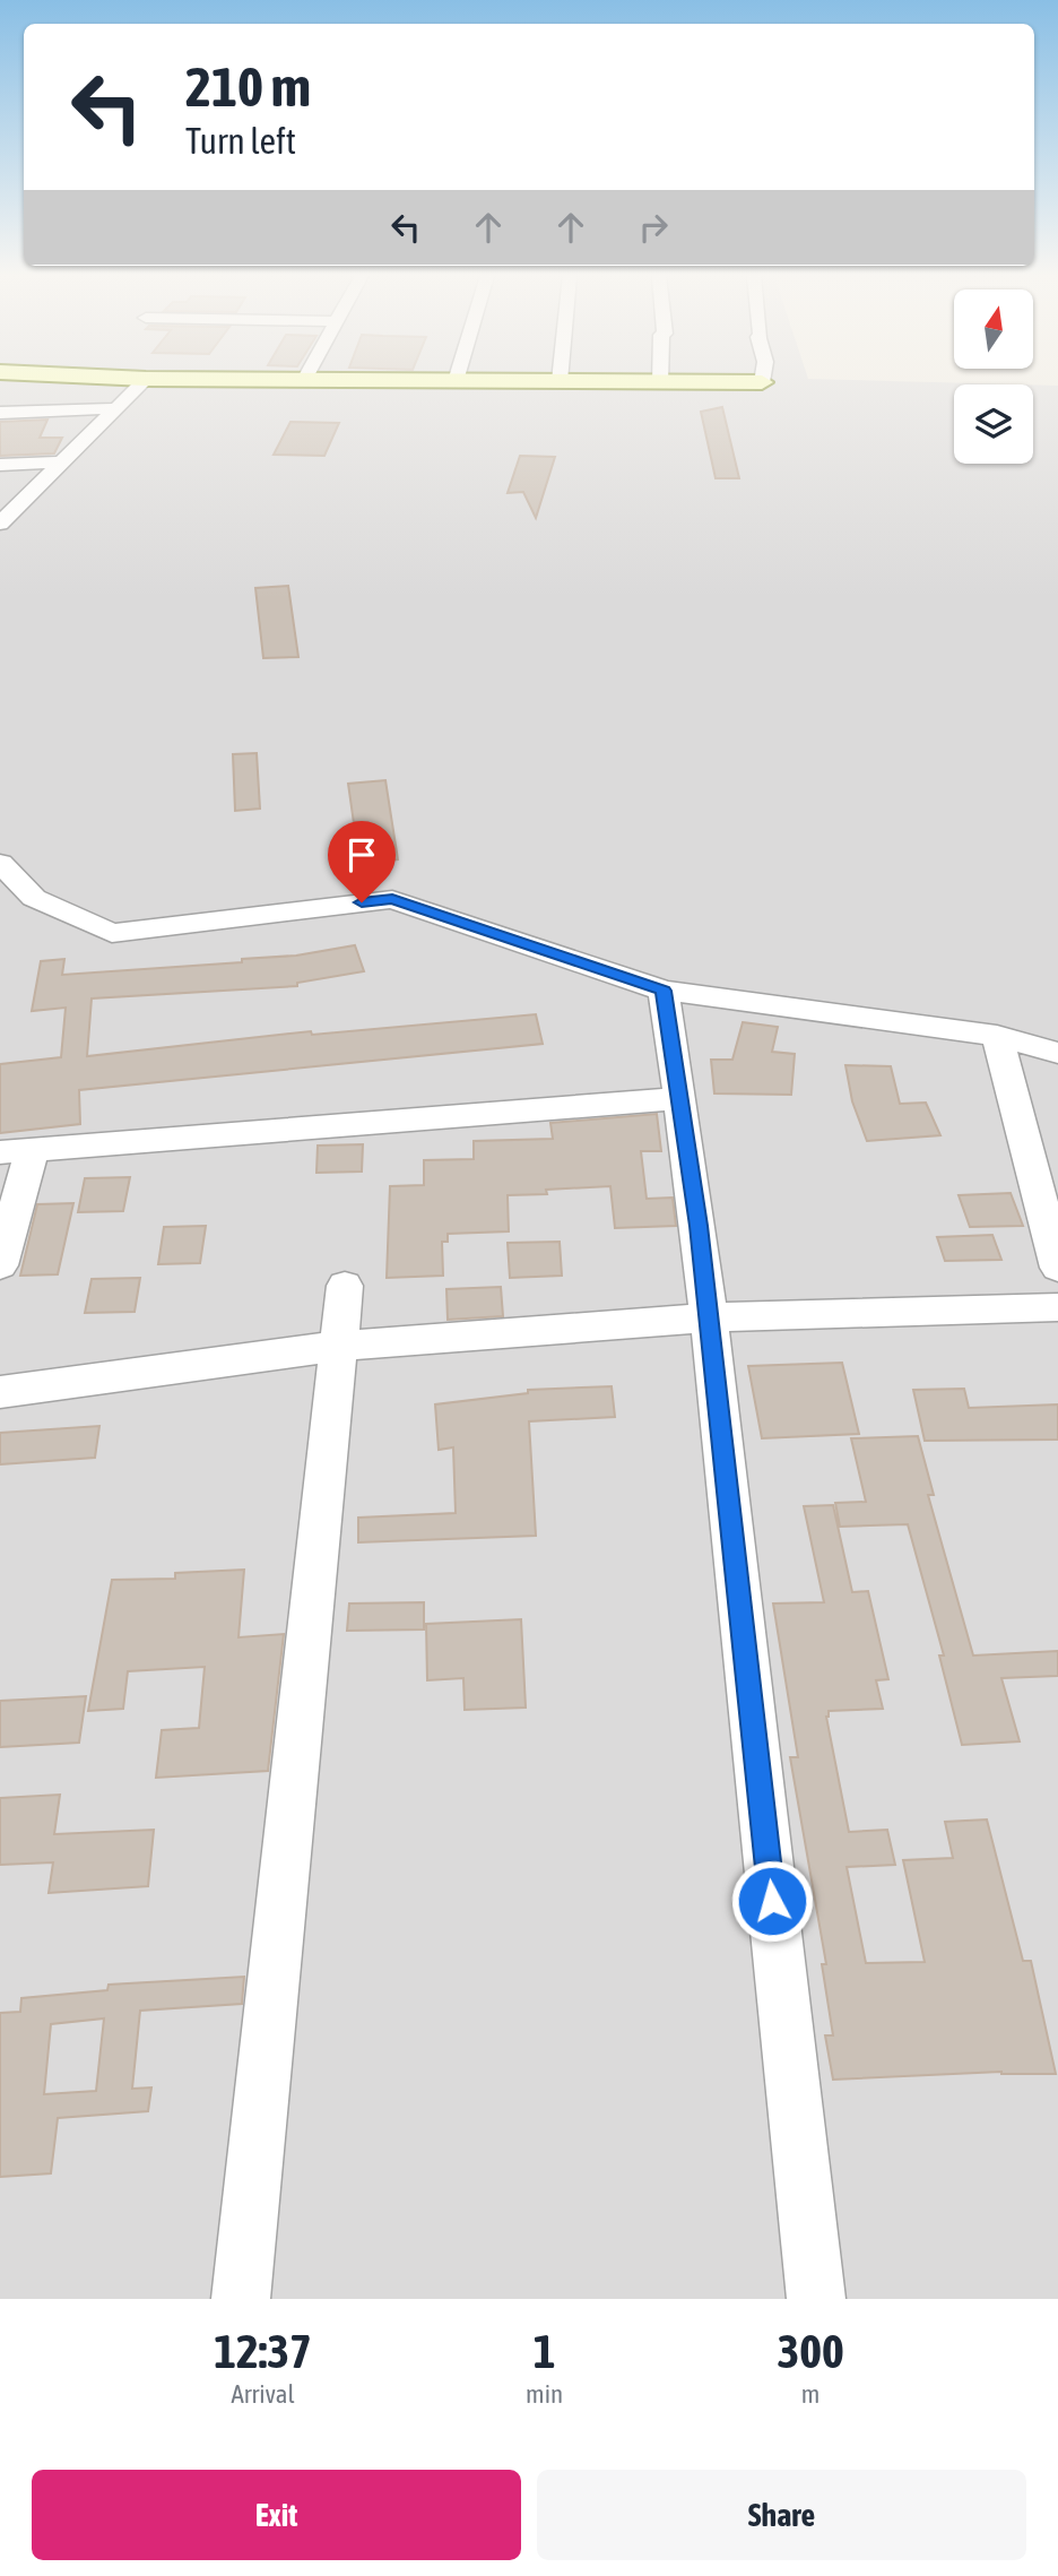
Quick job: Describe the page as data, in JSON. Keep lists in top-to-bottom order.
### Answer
{
  "north": "top",
  "page": {
    "turn": ["210 m", "Turn left"],
    "eta": [
      "12:37",
      "Arrival",
      "1",
      "min",
      "300",
      "m"
    ],
    "buttons": ["Exit", "Share"]
  }
}
